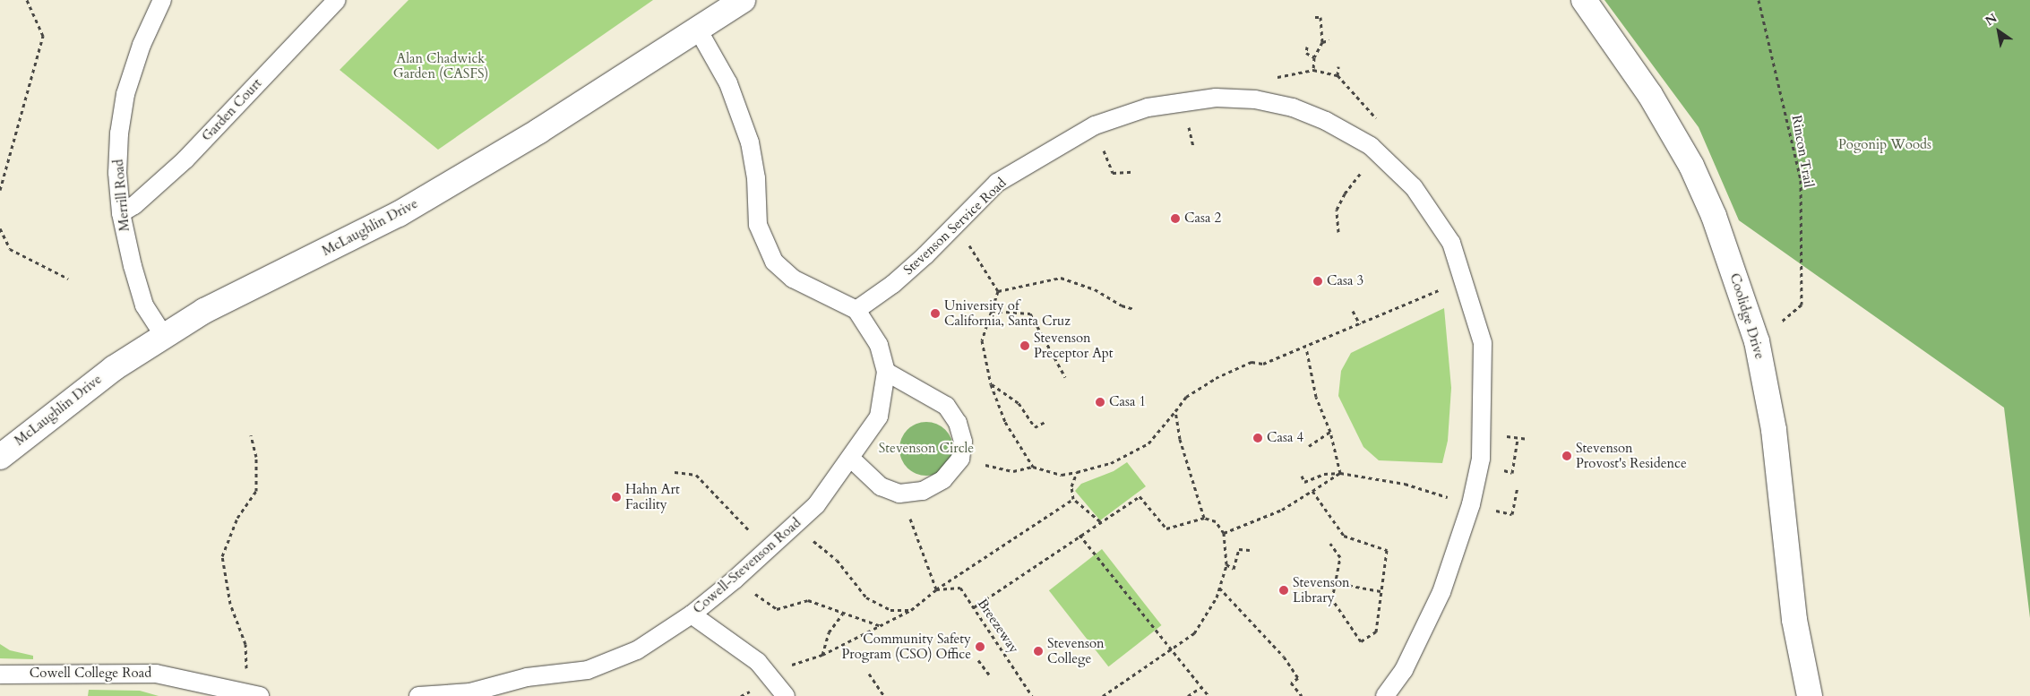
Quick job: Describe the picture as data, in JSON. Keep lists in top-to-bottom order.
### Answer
{
  "streets": {
    "street": ["McLaughlin Drive", "Coolidge Drive"],
    "lane": [
      "Garden Court",
      "Merrill Road",
      "Stevenson Service Road",
      "Cowell-Stevenson Road",
      "Cowell College Road"
    ],
    "path": ["Rincon Trail", "Breezeway"]
  },
  "crossings": [
    ["Garden Court", "Merrill Road"],
    ["Rincon Trail", "Coolidge Drive"],
    ["Merrill Road", "McLaughlin Drive"]
  ],
  "parks": ["Alan Chadwick Garden (CASFS)", "Pogonip Woods", "Stevenson Circle"],
  "places": [
    "Casa 2",
    "Casa 3",
    "University of California, Santa Cruz",
    "Stevenson Preceptor Apt",
    "Casa 1",
    "Casa 4",
    "Stevenson Provost's Residence",
    "Hahn Art Facility",
    "Stevenson Library",
    "Community Safety Program (CSO) Office",
    "Stevenson College"
  ],
  "north": "top left"
}
